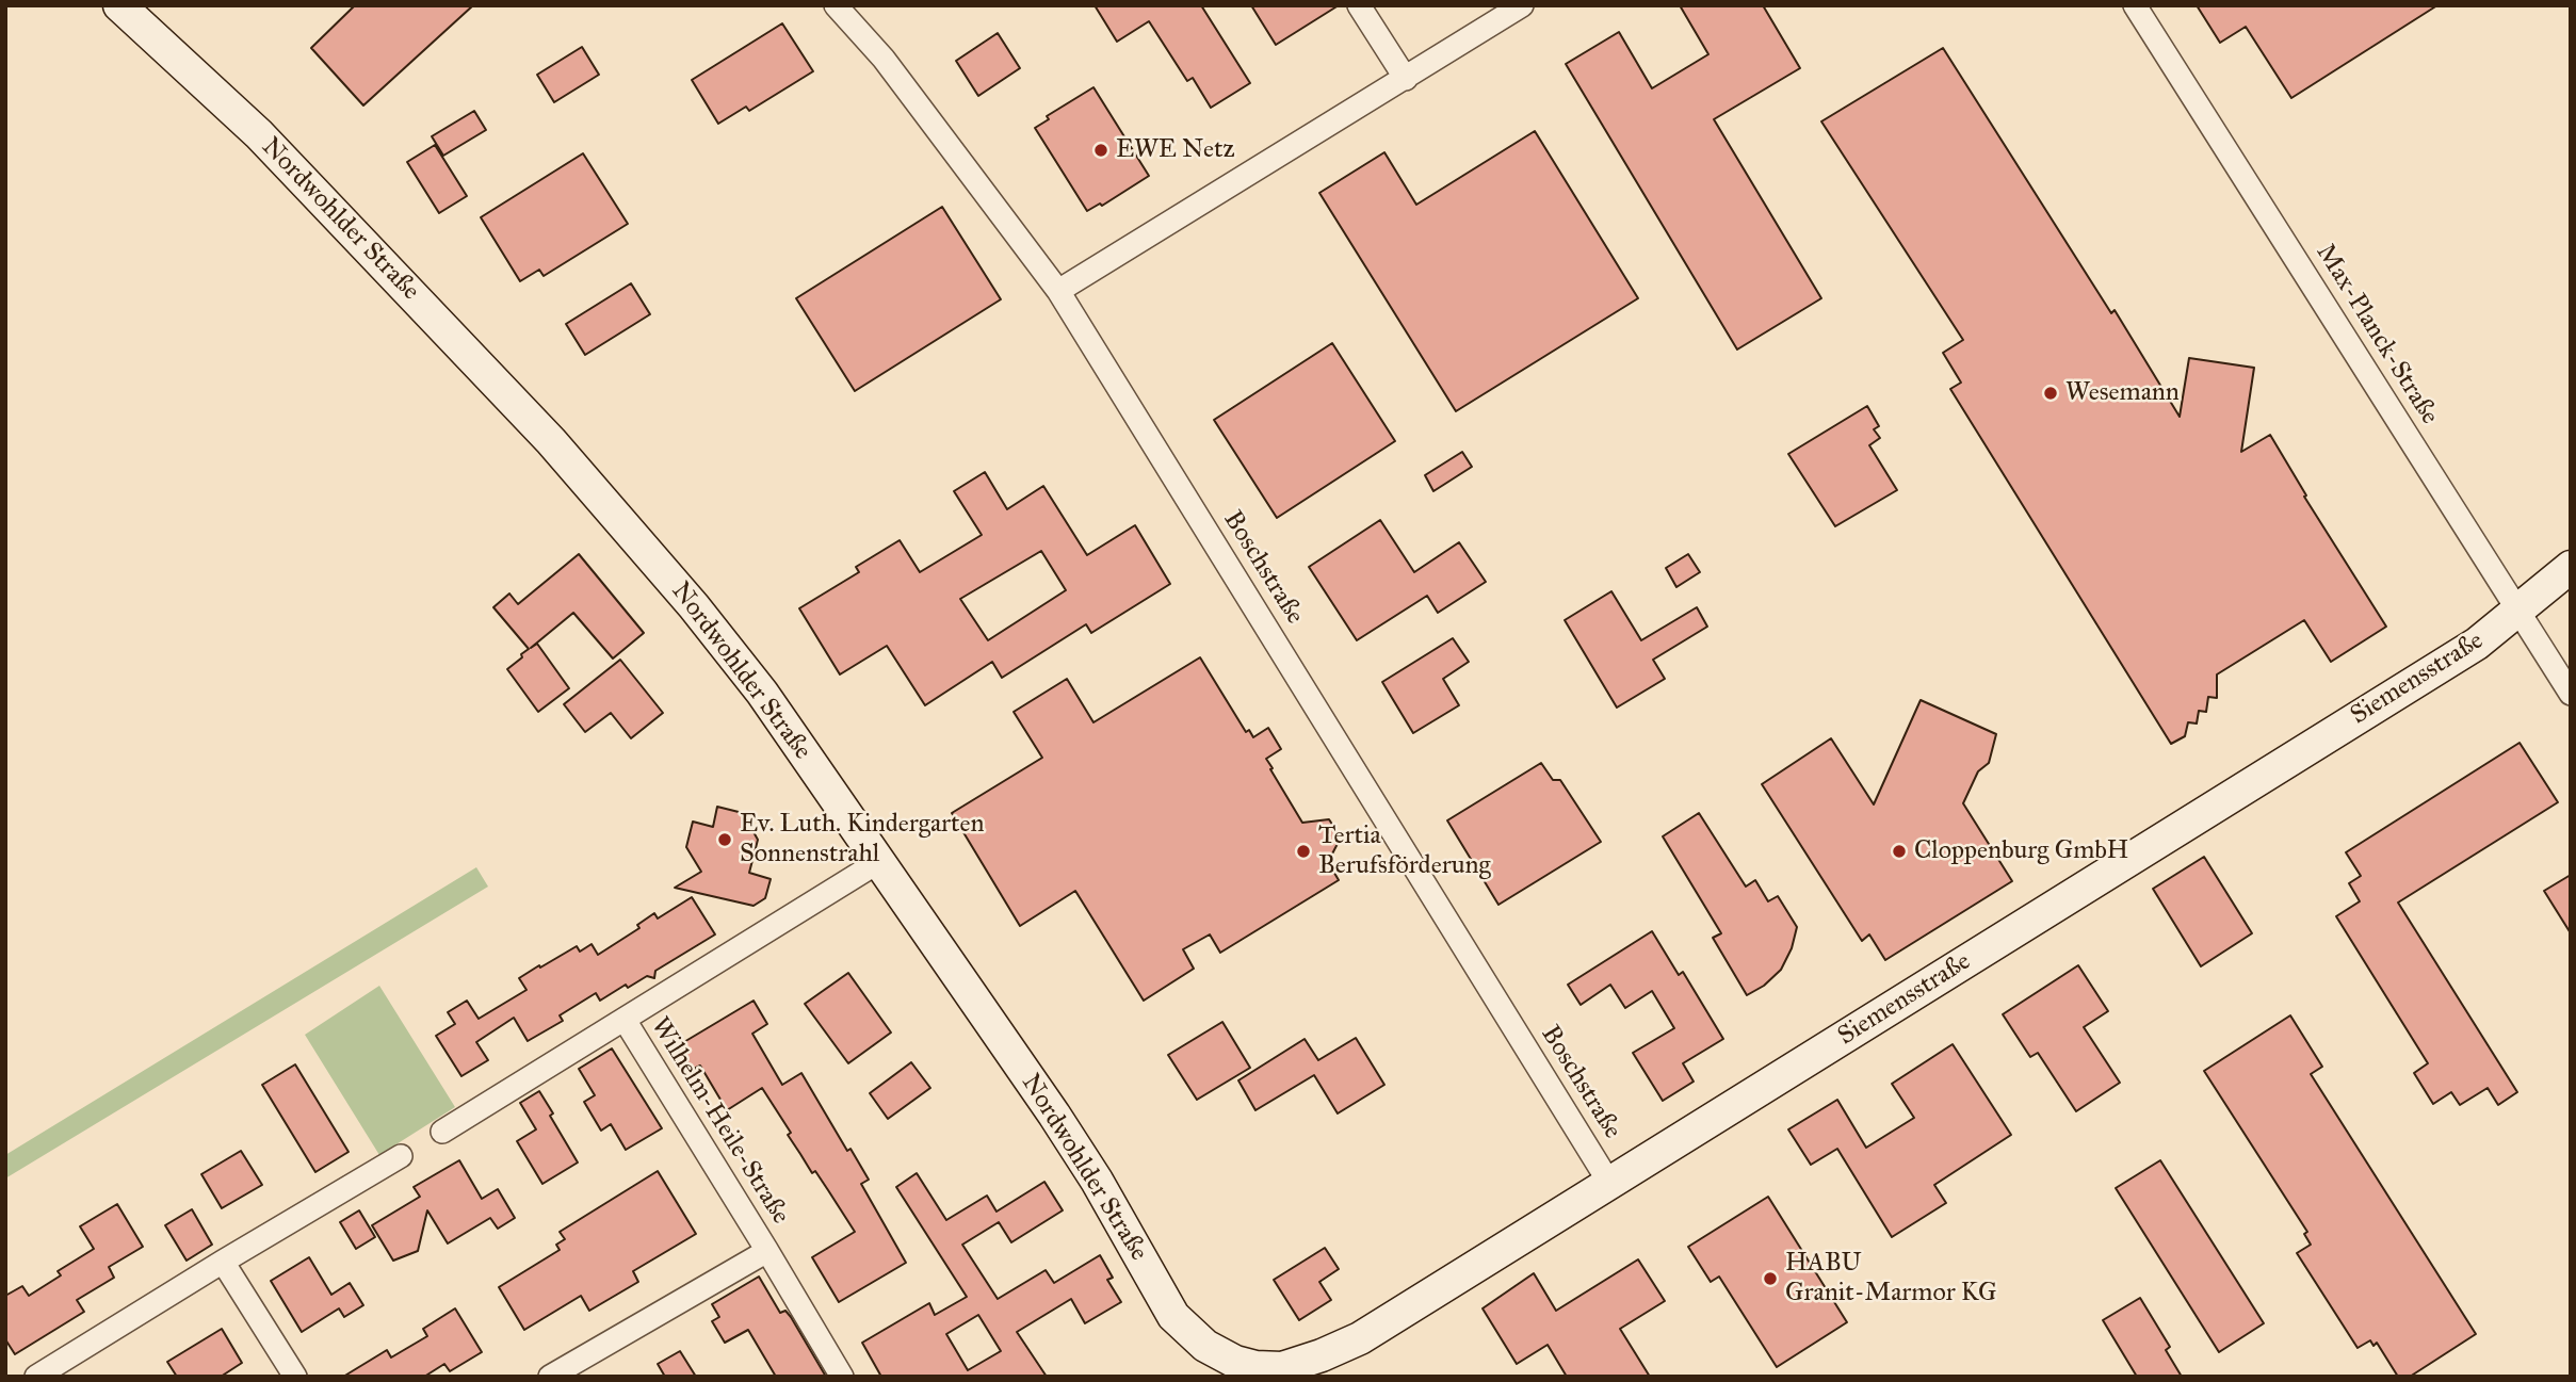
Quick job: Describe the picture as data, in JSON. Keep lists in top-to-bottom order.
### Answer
{
  "streets": {
    "main road": ["Nordwohlder Straße", "Siemensstraße"],
    "street": ["Max-Planck-Straße", "Boschstraße", "Wilhelm-Heile-Straße"]
  },
  "crossings": [
    ["Nordwohlder Straße", "Siemensstraße"],
    ["Nordwohlder Straße", "Wilhelm-Heile-Straße"],
    ["Max-Planck-Straße", "Siemensstraße"],
    ["Boschstraße", "Siemensstraße"]
  ],
  "places": [
    "EWE Netz",
    "Wesemann",
    "Ev. Luth. Kindergarten Sonnenstrahl",
    "Tertia Berufsförderung",
    "Cloppenburg GmbH",
    "HABU Granit-Marmor KG"
  ]
}
